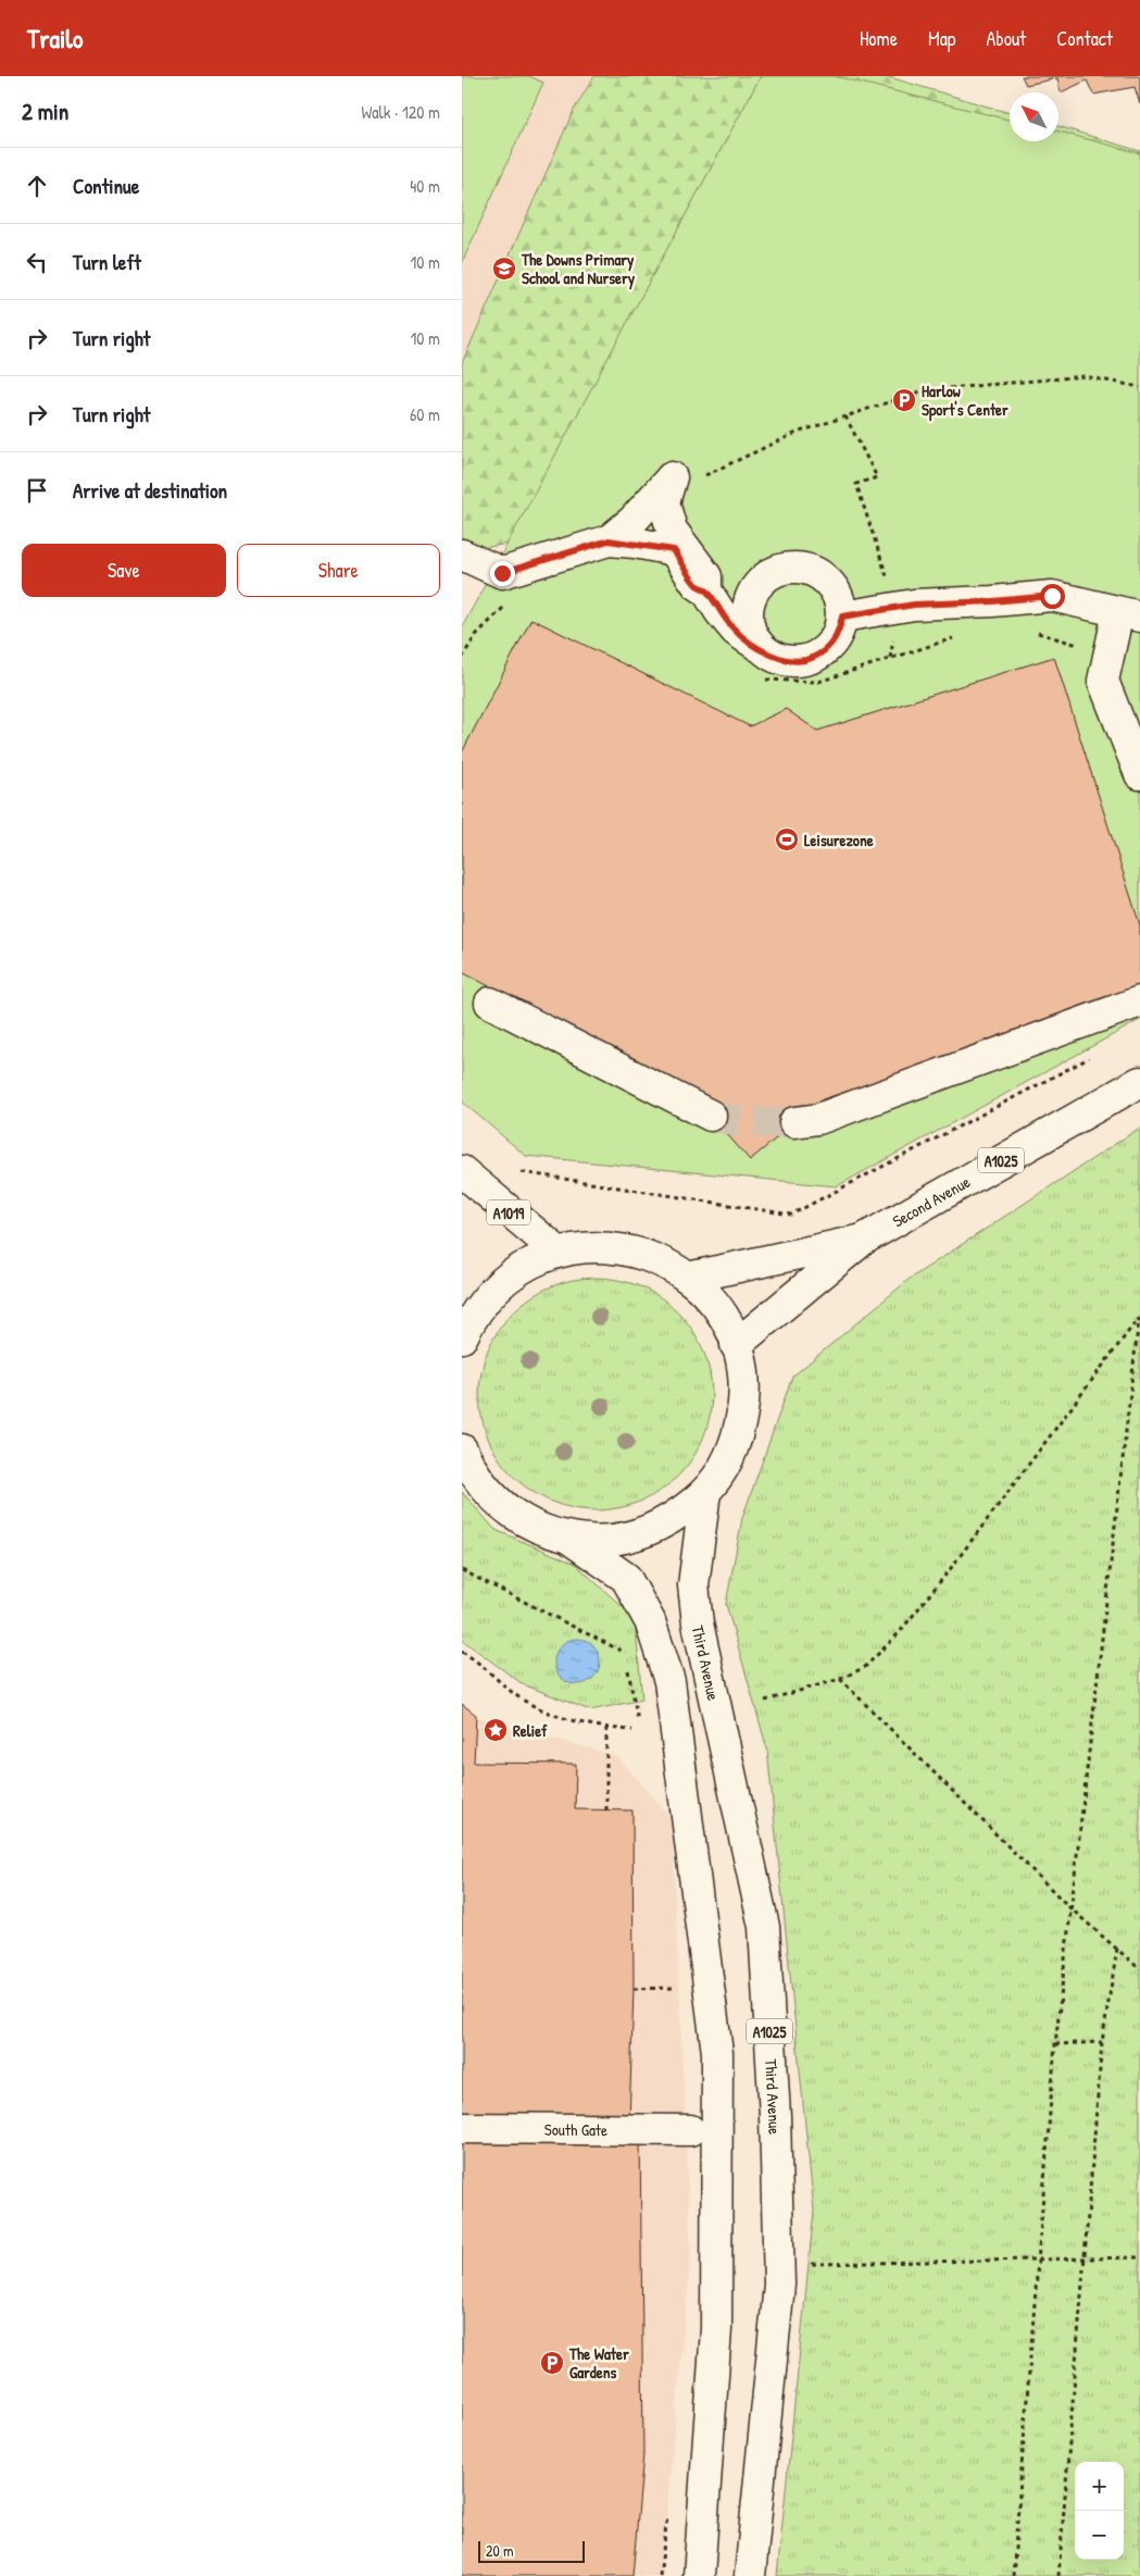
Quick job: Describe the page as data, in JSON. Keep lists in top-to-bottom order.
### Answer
{
  "streets": {
    "main road": [
      "A1025",
      "Second Avenue",
      "A1019",
      "Third Avenue",
      "South Gate"
    ]
  },
  "places": {
    "school or university": ["The Downs Primary School and Nursery"],
    "parking": ["Harlow Sport's Center", "The Water Gardens"],
    "sports": ["Leisurezone"],
    "place": ["Relief"]
  },
  "scale_bar": "20 m",
  "north": "top left",
  "page": {
    "header": "Trailo",
    "nav": [
      "Home",
      "Map",
      "About",
      "Contact"
    ],
    "heading": ["2 min", "Walk · 120 m"],
    "list": [
      ["Continue", "40 m"],
      ["Turn left", "10 m"],
      ["Turn right", "10 m"],
      ["Turn right", "60 m"],
      "Arrive at destination"
    ],
    "buttons": ["Save", "Share"],
    "map_buttons": ["+", "−"],
    "scale": "20 m"
  }
}
